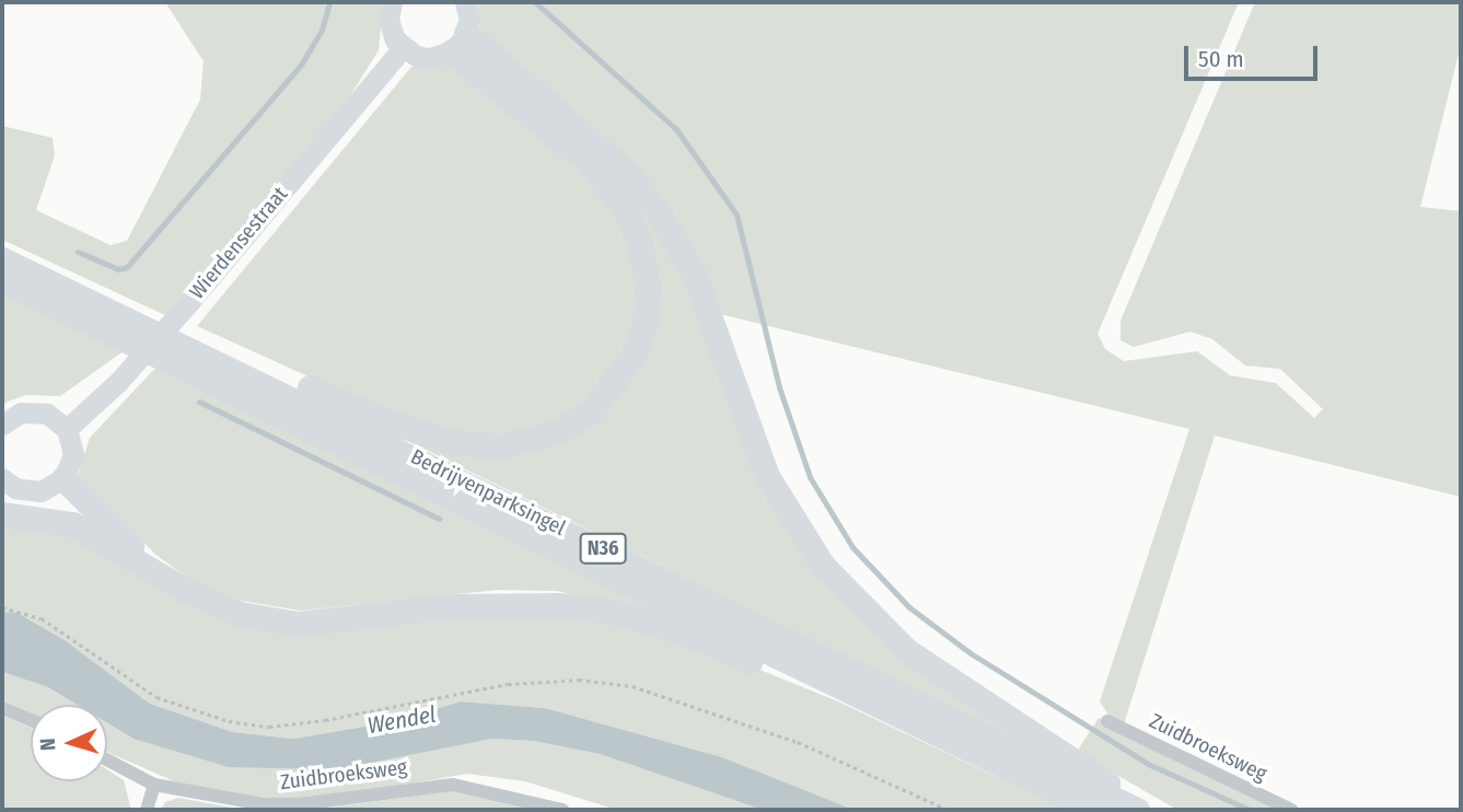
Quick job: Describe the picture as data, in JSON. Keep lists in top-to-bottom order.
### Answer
{
  "streets": {
    "highway": ["Bedrijvenparksingel", "N36"],
    "main road": ["Wierdensestraat"],
    "street": ["Zuidbroeksweg"]
  },
  "crossings": [
    ["Bedrijvenparksingel", "N36"]
  ],
  "water": ["Wendel"],
  "scale_bar": "50 m",
  "north": "left"
}
